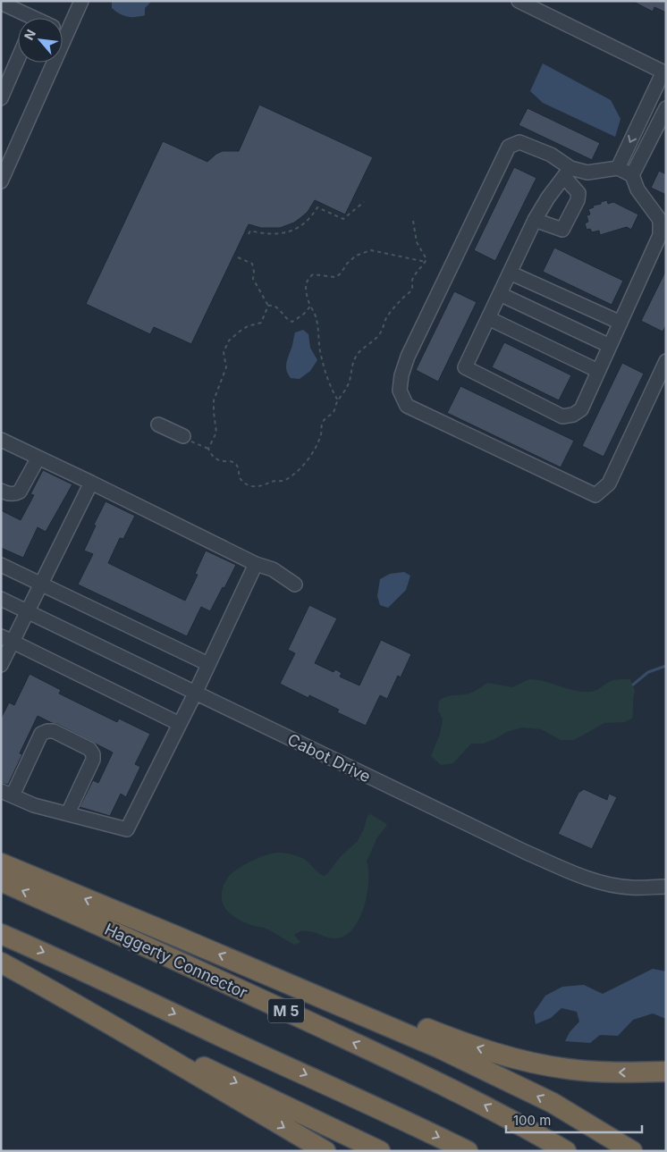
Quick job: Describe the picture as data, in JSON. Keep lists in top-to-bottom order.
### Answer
{
  "streets": {
    "highway": ["Haggerty Connector", "M 5"],
    "street": ["Cabot Drive"]
  },
  "scale_bar": "100 m",
  "north": "top left"
}
